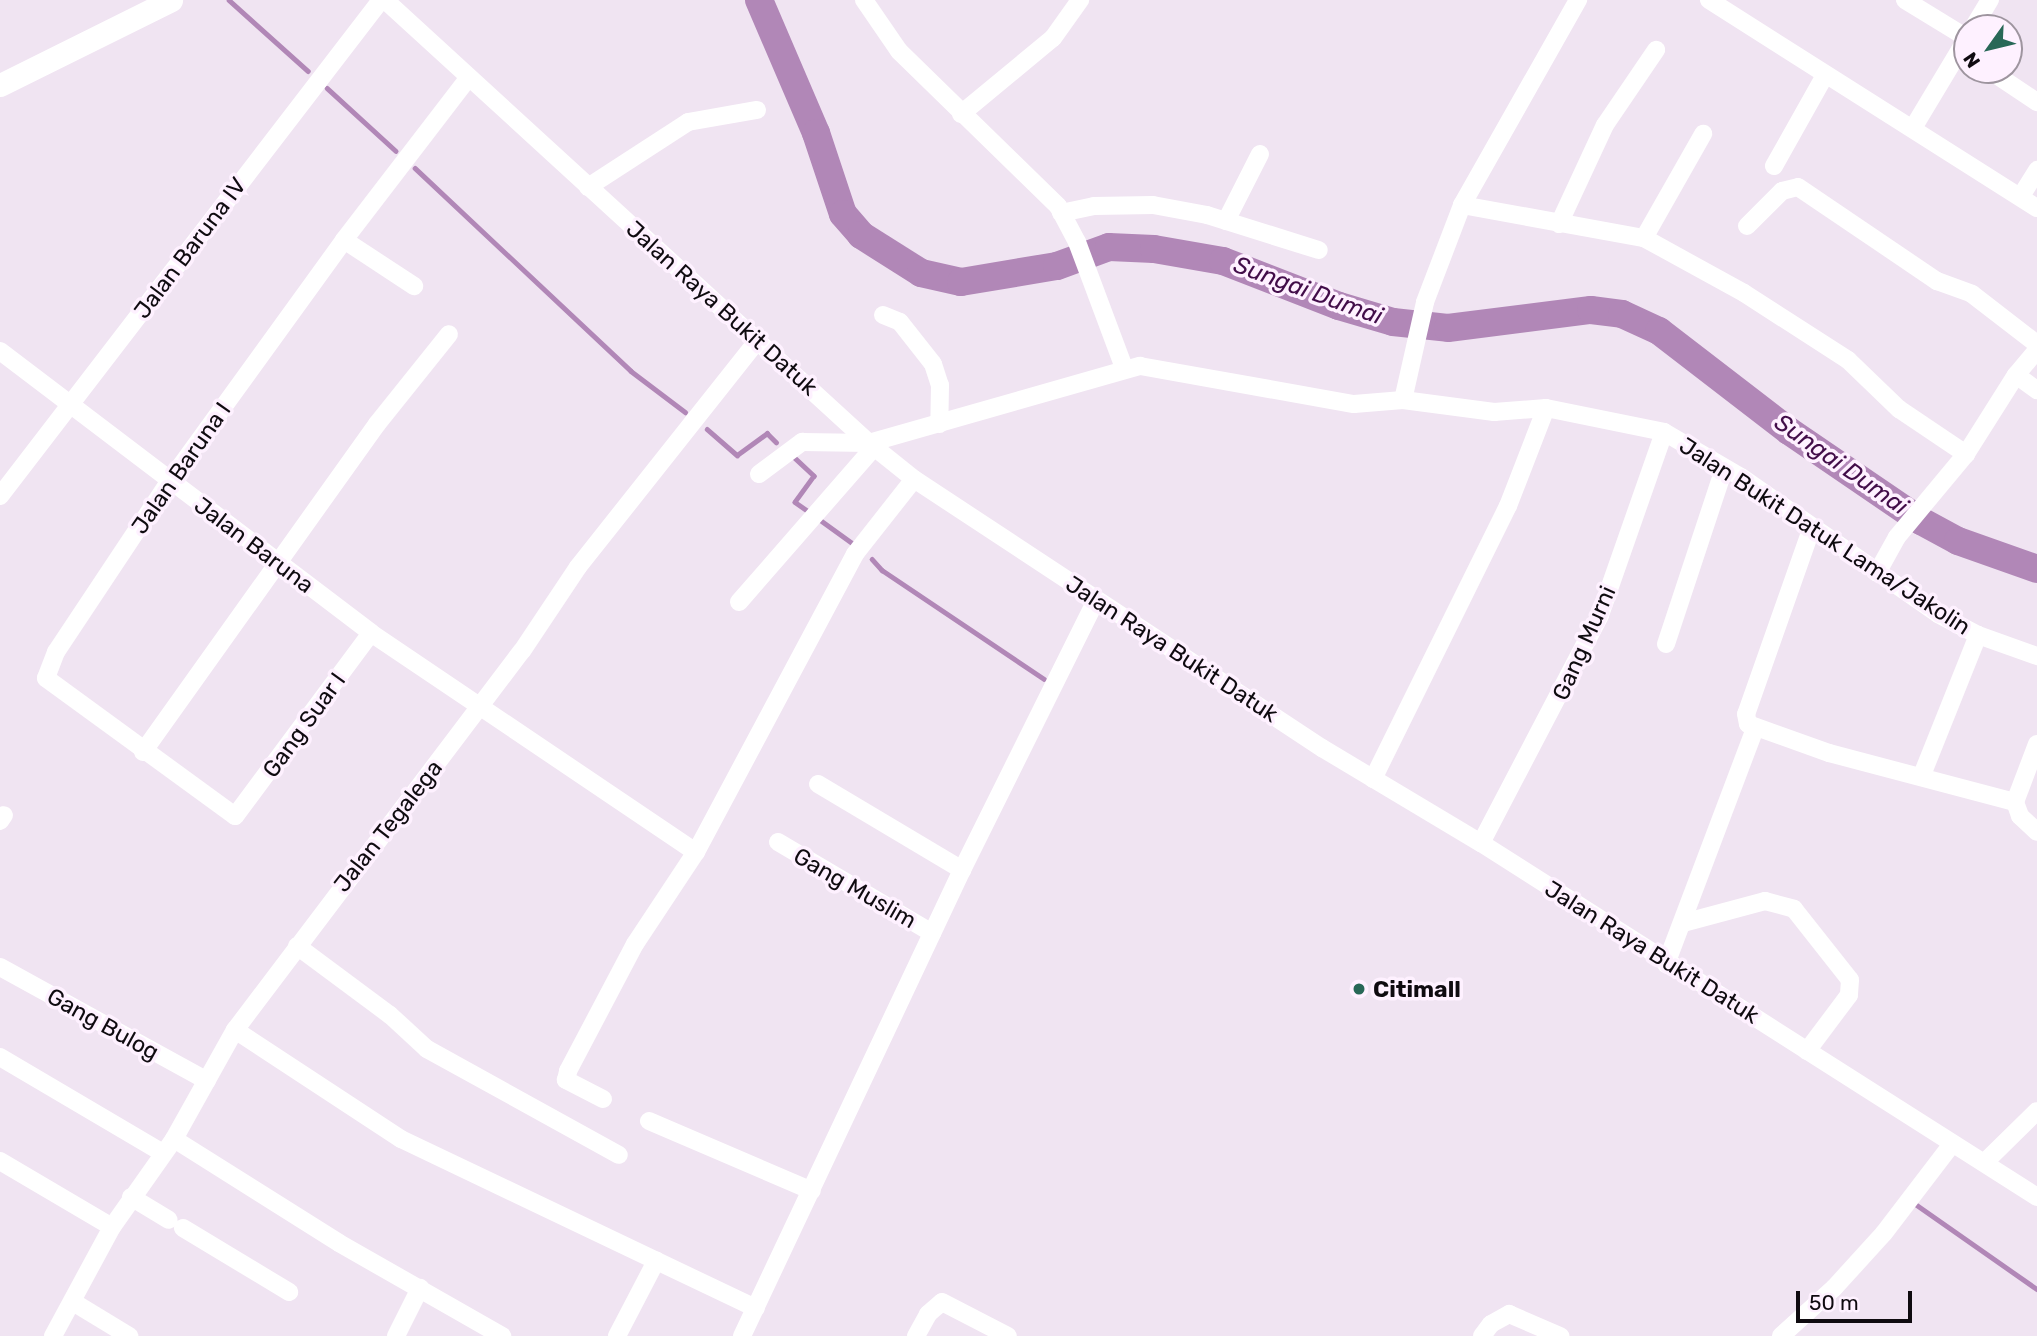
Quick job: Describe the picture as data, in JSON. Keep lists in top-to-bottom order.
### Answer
{
  "streets": {
    "street": [
      "Jalan Baruna IV",
      "Jalan Raya Bukit Datuk",
      "Jalan Baruna I",
      "Jalan Bukit Datuk Lama/Jakolin",
      "Jalan Baruna",
      "Gang Murni",
      "Gang Suar I",
      "Jalan Tegalega",
      "Gang Muslim",
      "Gang Bulog"
    ]
  },
  "crossings": [
    ["Jalan Baruna IV", "Jalan Raya Bukit Datuk"],
    ["Jalan Baruna IV", "Jalan Baruna"],
    ["Jalan Raya Bukit Datuk", "Jalan Baruna I"],
    ["Jalan Raya Bukit Datuk", "Jalan Bukit Datuk Lama/Jakolin"],
    ["Jalan Raya Bukit Datuk", "Gang Murni"],
    ["Jalan Raya Bukit Datuk", "Jalan Tegalega"],
    ["Jalan Baruna I", "Jalan Baruna"],
    ["Jalan Baruna I", "Gang Suar I"],
    ["Jalan Bukit Datuk Lama/Jakolin", "Gang Murni"],
    ["Jalan Baruna", "Gang Suar I"],
    ["Jalan Baruna", "Jalan Tegalega"],
    ["Jalan Tegalega", "Gang Bulog"]
  ],
  "water": ["Sungai Dumai"],
  "places": ["Citimall"],
  "scale_bar": "50 m",
  "north": "bottom left"
}
